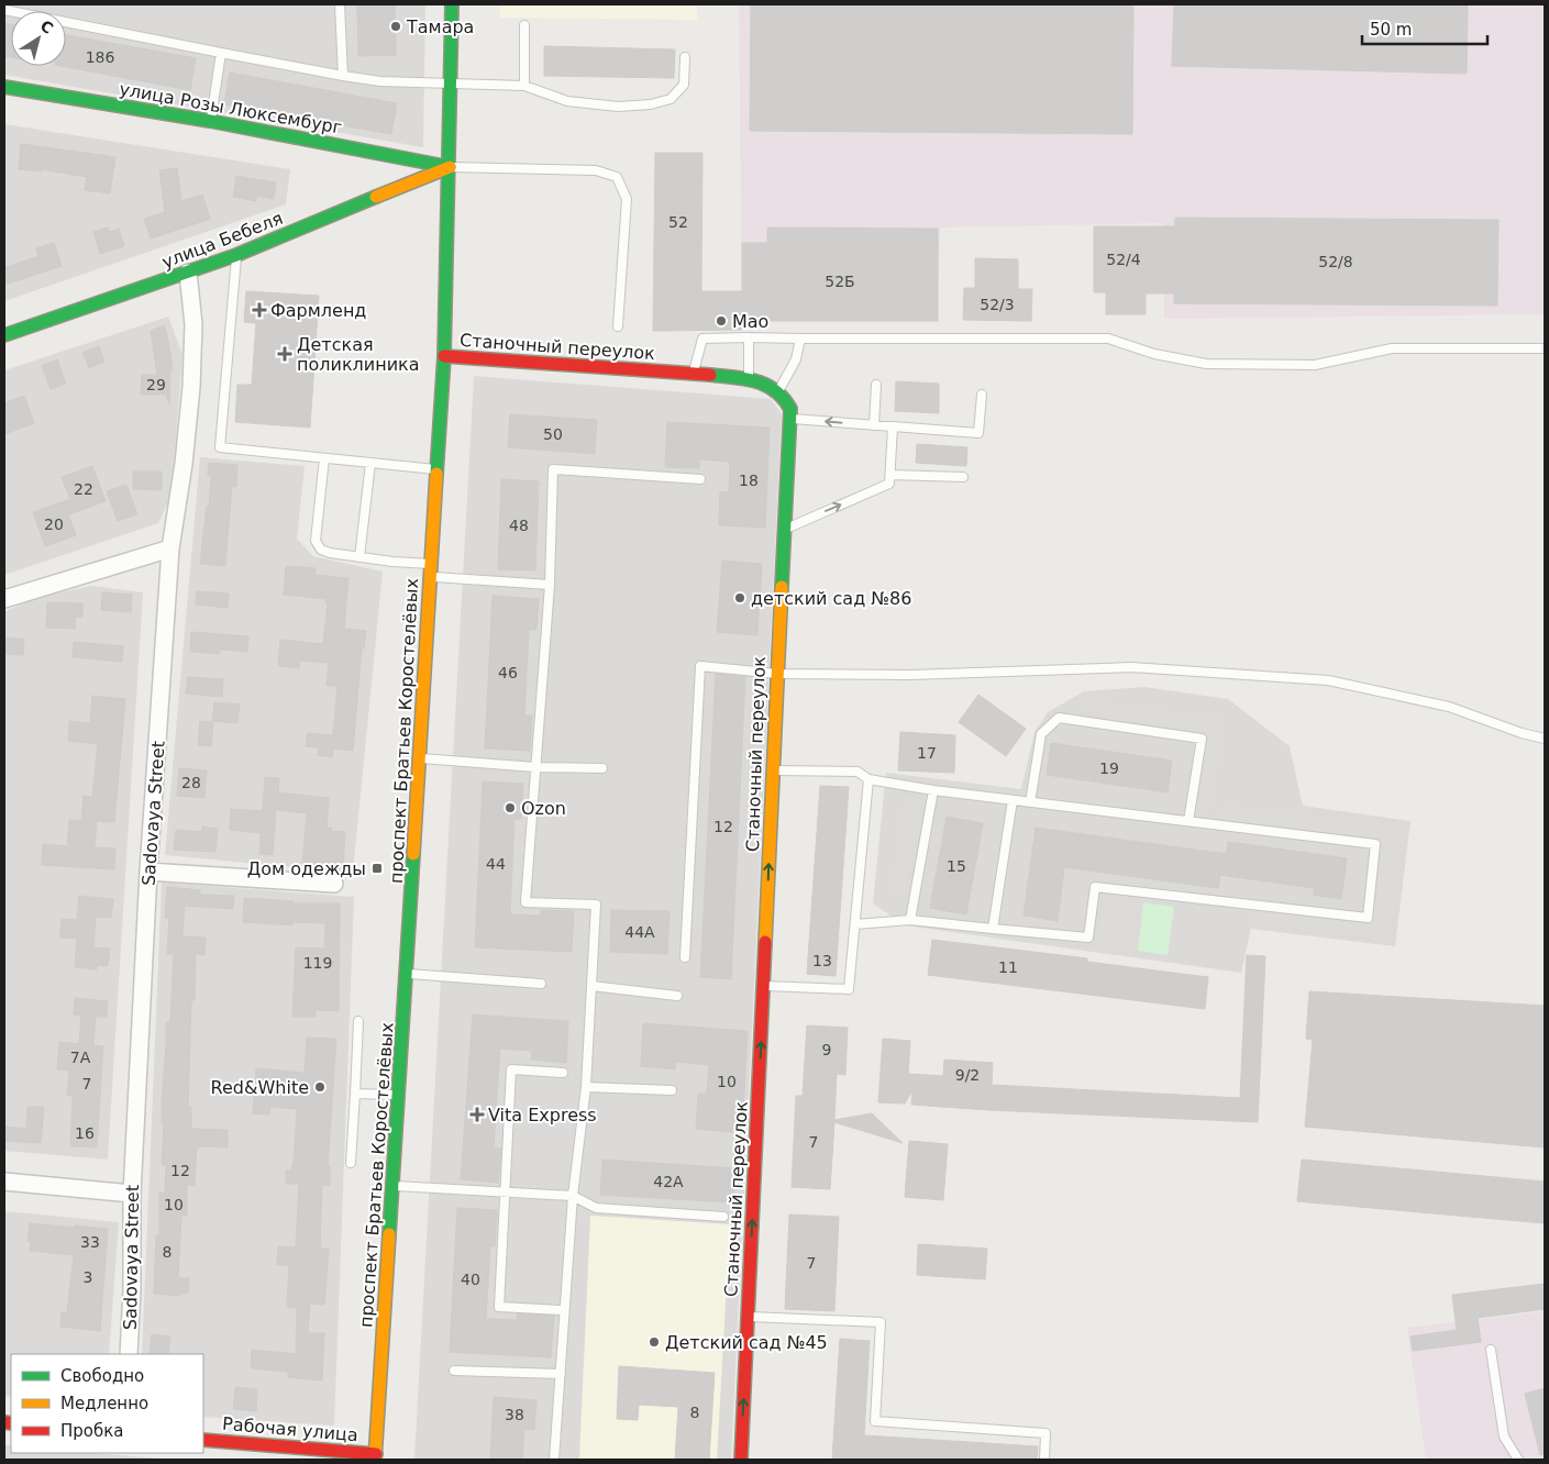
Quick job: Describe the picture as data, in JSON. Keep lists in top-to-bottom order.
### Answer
{
  "streets": {
    "main road": [
      "улица Розы Люксембург",
      "улица Бебеля",
      "Станочный переулок",
      "проспект Братьев Коростелёвых",
      "Рабочая улица"
    ],
    "street": ["Sadovaya Street"]
  },
  "crossings": [
    ["улица Розы Люксембург", "улица Бебеля"],
    ["улица Розы Люксембург", "проспект Братьев Коростелёвых"],
    ["улица Бебеля", "проспект Братьев Коростелёвых"],
    ["улица Бебеля", "Sadovaya Street"],
    ["Станочный переулок", "проспект Братьев Коростелёвых"],
    ["проспект Братьев Коростелёвых", "Рабочая улица"]
  ],
  "one_way": ["Станочный переулок"],
  "places": {
    "other": [
      "Тамара",
      "Мао",
      "детский сад №86",
      "Ozon",
      "Red&White",
      "Детский сад №45"
    ],
    "health": ["Фармленд", "Детская поликлиника", "Vita Express"],
    "transit": ["Дом одежды"]
  },
  "house_numbers": [
    "186",
    "52",
    "52/4",
    "52/8",
    "52Б",
    "52/3",
    "29",
    "50",
    "18",
    "22",
    "20",
    "48",
    "46",
    "17",
    "19",
    "28",
    "12",
    "44",
    "15",
    "44А",
    "13",
    "119",
    "11",
    "9",
    "7А",
    "9/2",
    "10",
    "7",
    "16",
    "7",
    "12",
    "42А",
    "10",
    "33",
    "8",
    "7",
    "3",
    "40",
    "8",
    "38"
  ],
  "legend": ["Свободно", "Медленно", "Пробка"],
  "scale_bar": "50 m",
  "north": "top right"
}
